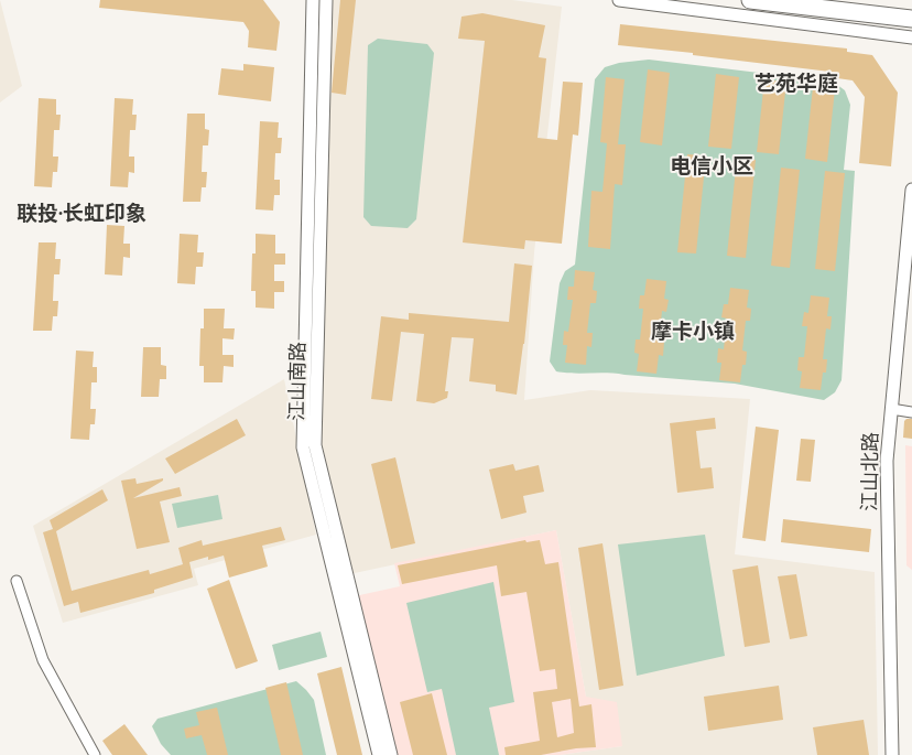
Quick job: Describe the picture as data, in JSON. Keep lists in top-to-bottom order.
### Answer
{
  "streets": {
    "street": ["江山南路", "江山北路"]
  },
  "districts": [
    "艺苑华庭",
    "电信小区",
    "联投·长虹印象",
    "摩卡小镇"
  ]
}
